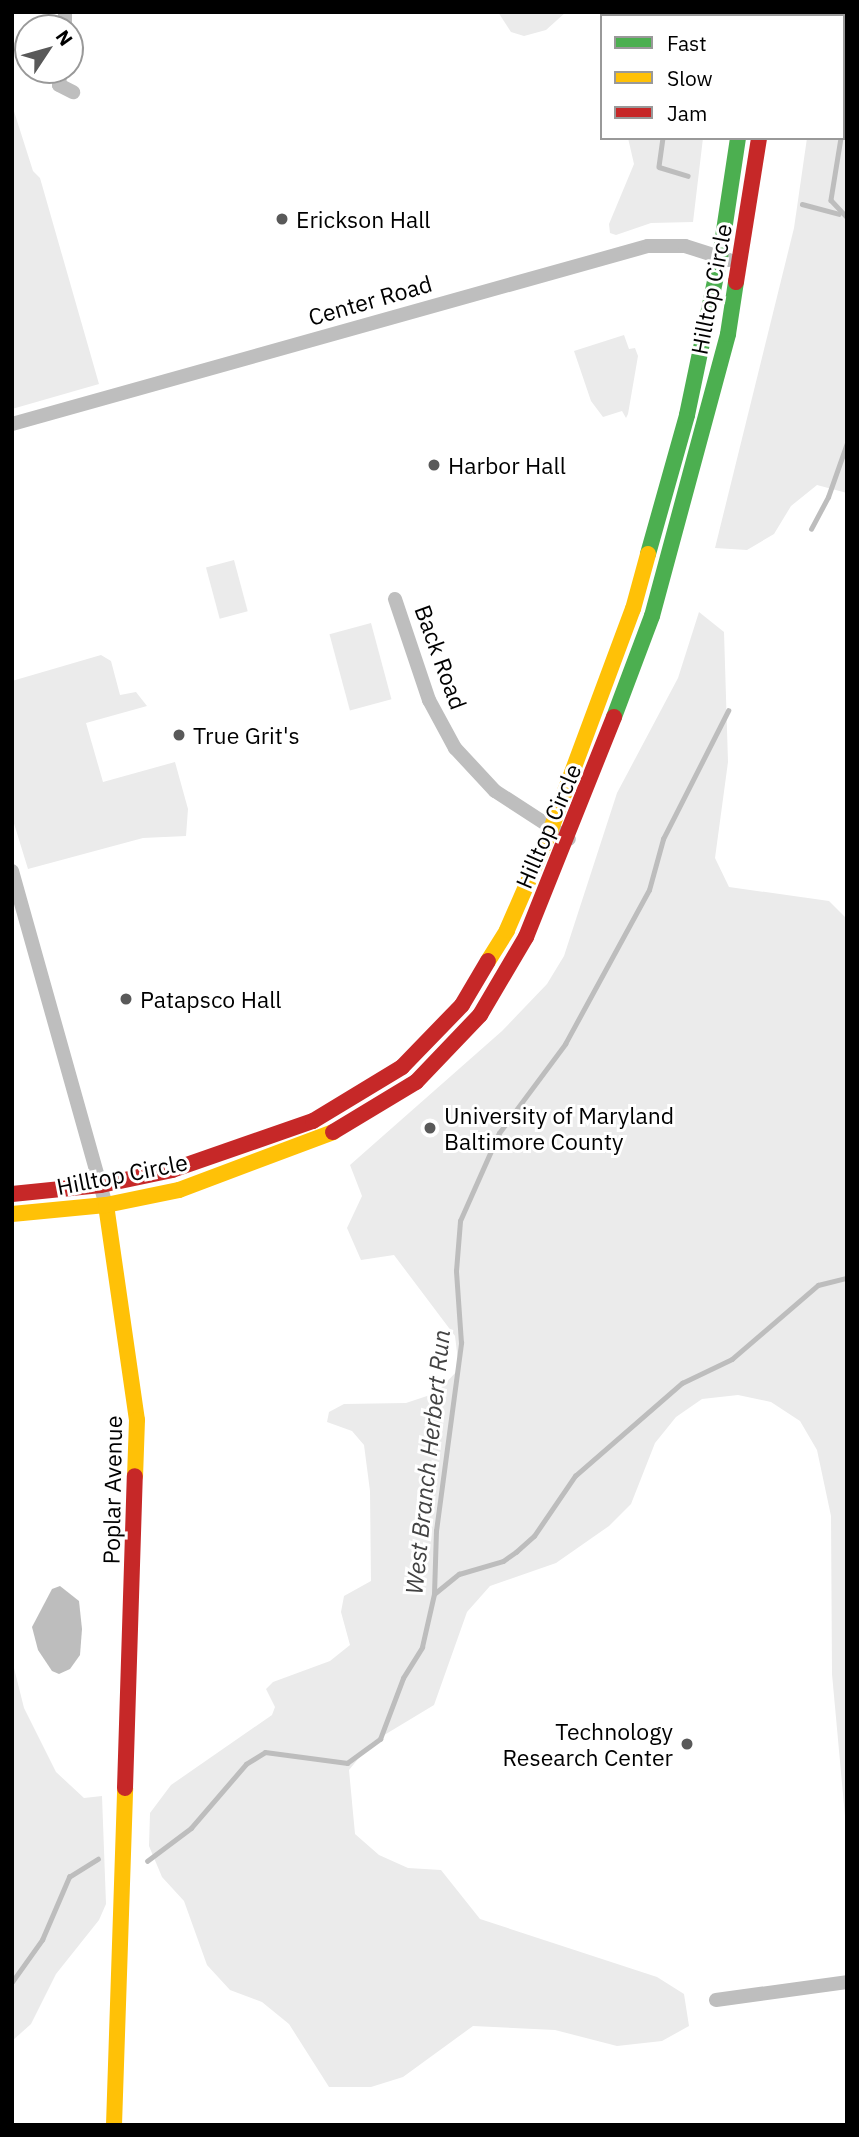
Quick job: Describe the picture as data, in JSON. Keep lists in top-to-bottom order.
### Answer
{
  "streets": {
    "street": [
      "Hilltop Circle",
      "Center Road",
      "Back Road",
      "Poplar Avenue"
    ]
  },
  "crossings": [
    ["Hilltop Circle", "Center Road"],
    ["Hilltop Circle", "Back Road"],
    ["Hilltop Circle", "Poplar Avenue"]
  ],
  "water": ["West Branch Herbert Run"],
  "places": [
    "Erickson Hall",
    "Harbor Hall",
    "True Grit's",
    "Patapsco Hall",
    "University of Maryland Baltimore County",
    "Technology Research Center"
  ],
  "legend": ["Fast", "Slow", "Jam"],
  "north": "top right"
}
